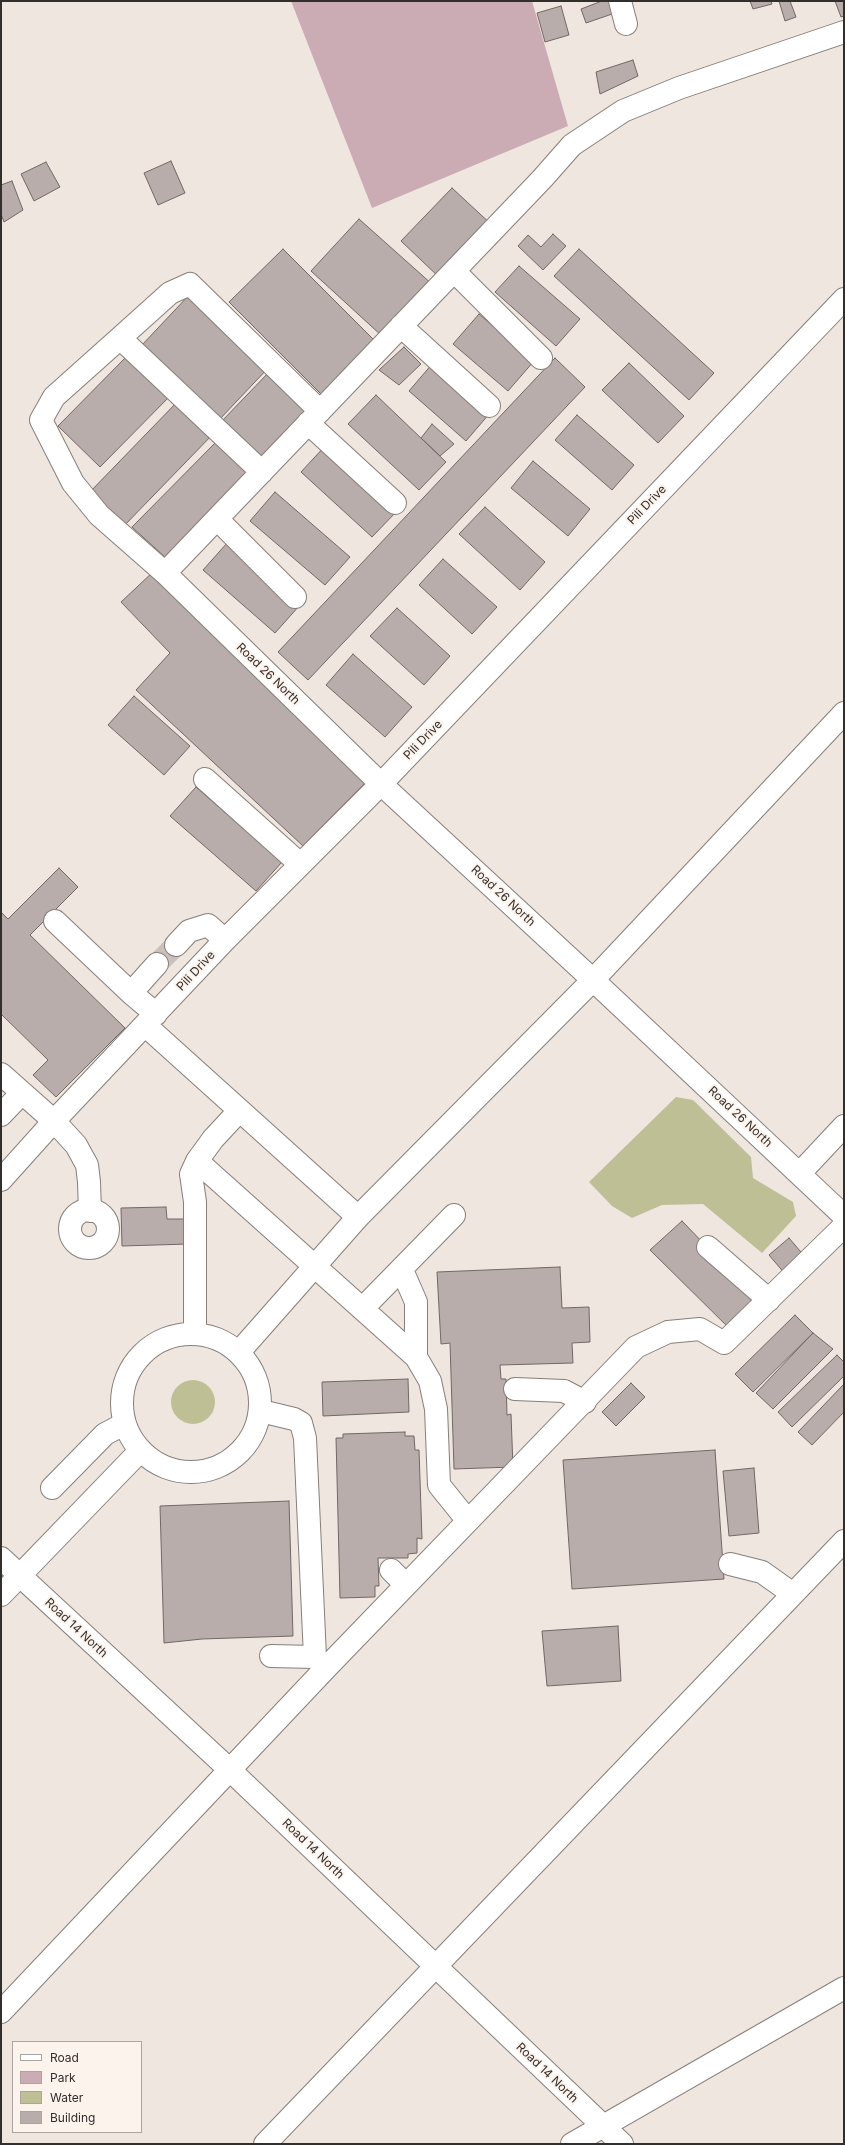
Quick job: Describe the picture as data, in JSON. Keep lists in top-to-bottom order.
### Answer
{
  "streets": {
    "street": ["Pili Drive", "Road 26 North", "Road 14 North"]
  },
  "crossings": [
    ["Pili Drive", "Road 26 North"]
  ],
  "legend": [
    "Road",
    "Park",
    "Water",
    "Building"
  ]
}
